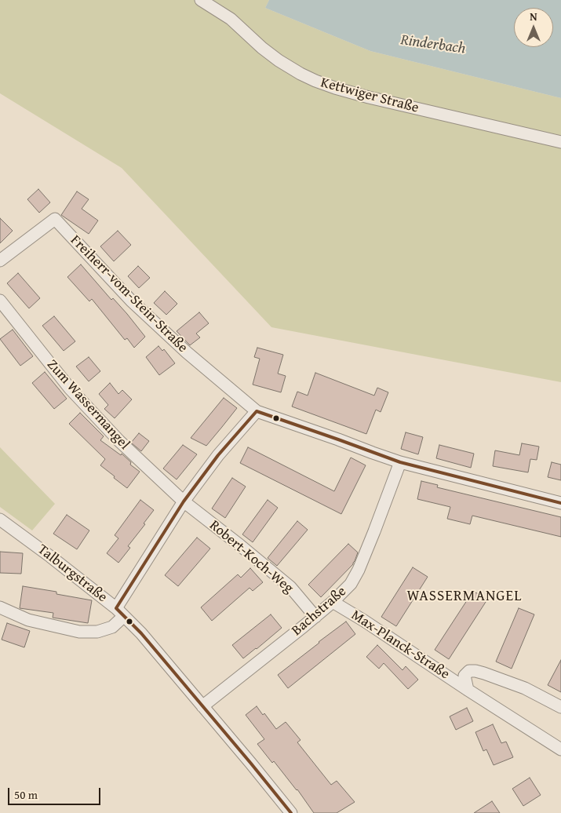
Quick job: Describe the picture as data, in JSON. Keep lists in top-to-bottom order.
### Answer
{
  "streets": {
    "street": [
      "Kettwiger Straße",
      "Freiherr-vom-Stein-Straße",
      "Zum Wassermangel",
      "Robert-Koch-Weg",
      "Talburgstraße",
      "Bachstraße",
      "Max-Planck-Straße"
    ]
  },
  "crossings": [
    ["Zum Wassermangel", "Robert-Koch-Weg"],
    ["Robert-Koch-Weg", "Bachstraße"],
    ["Talburgstraße", "Bachstraße"],
    ["Bachstraße", "Max-Planck-Straße"]
  ],
  "districts": ["WASSERMANGEL"],
  "water": ["Rinderbach"],
  "scale_bar": "50 m",
  "north": "top"
}
